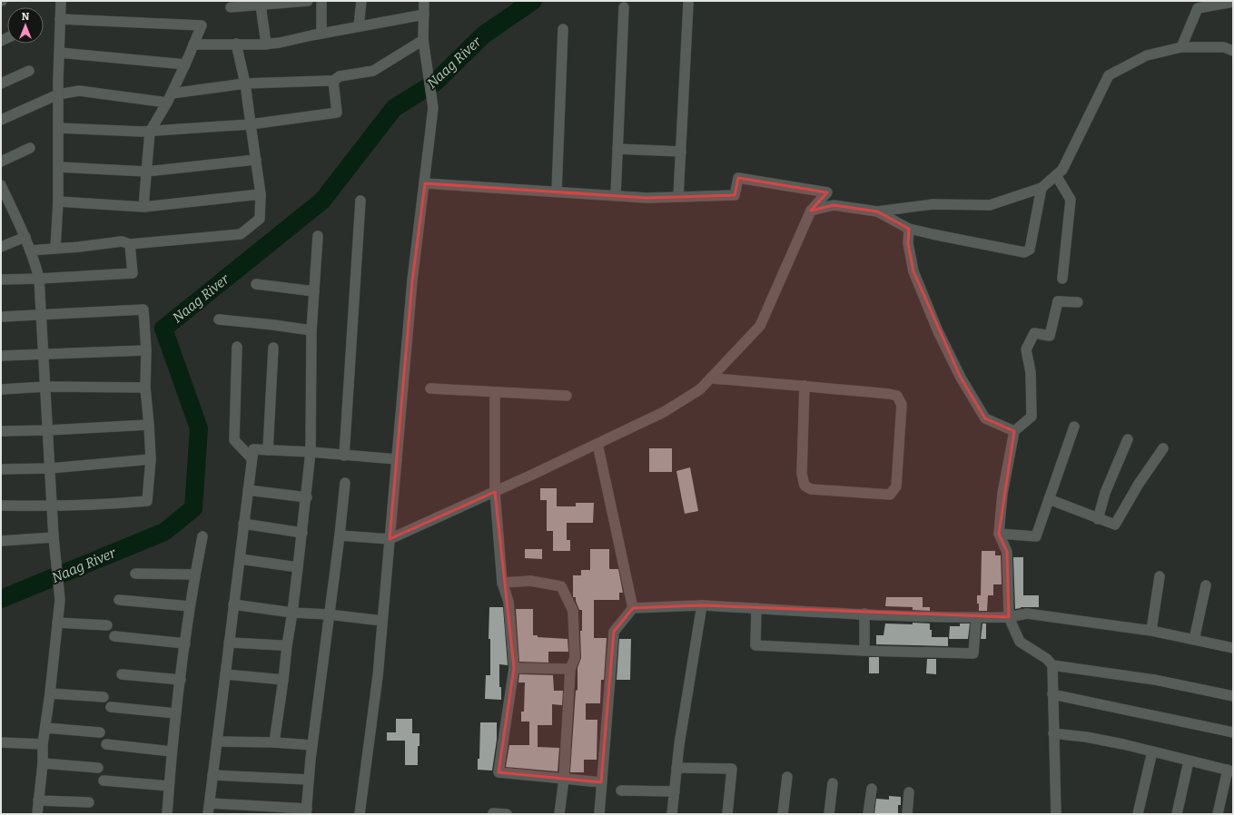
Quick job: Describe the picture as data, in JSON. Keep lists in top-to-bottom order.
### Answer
{
  "water": ["Naag River"],
  "north": "top"
}
